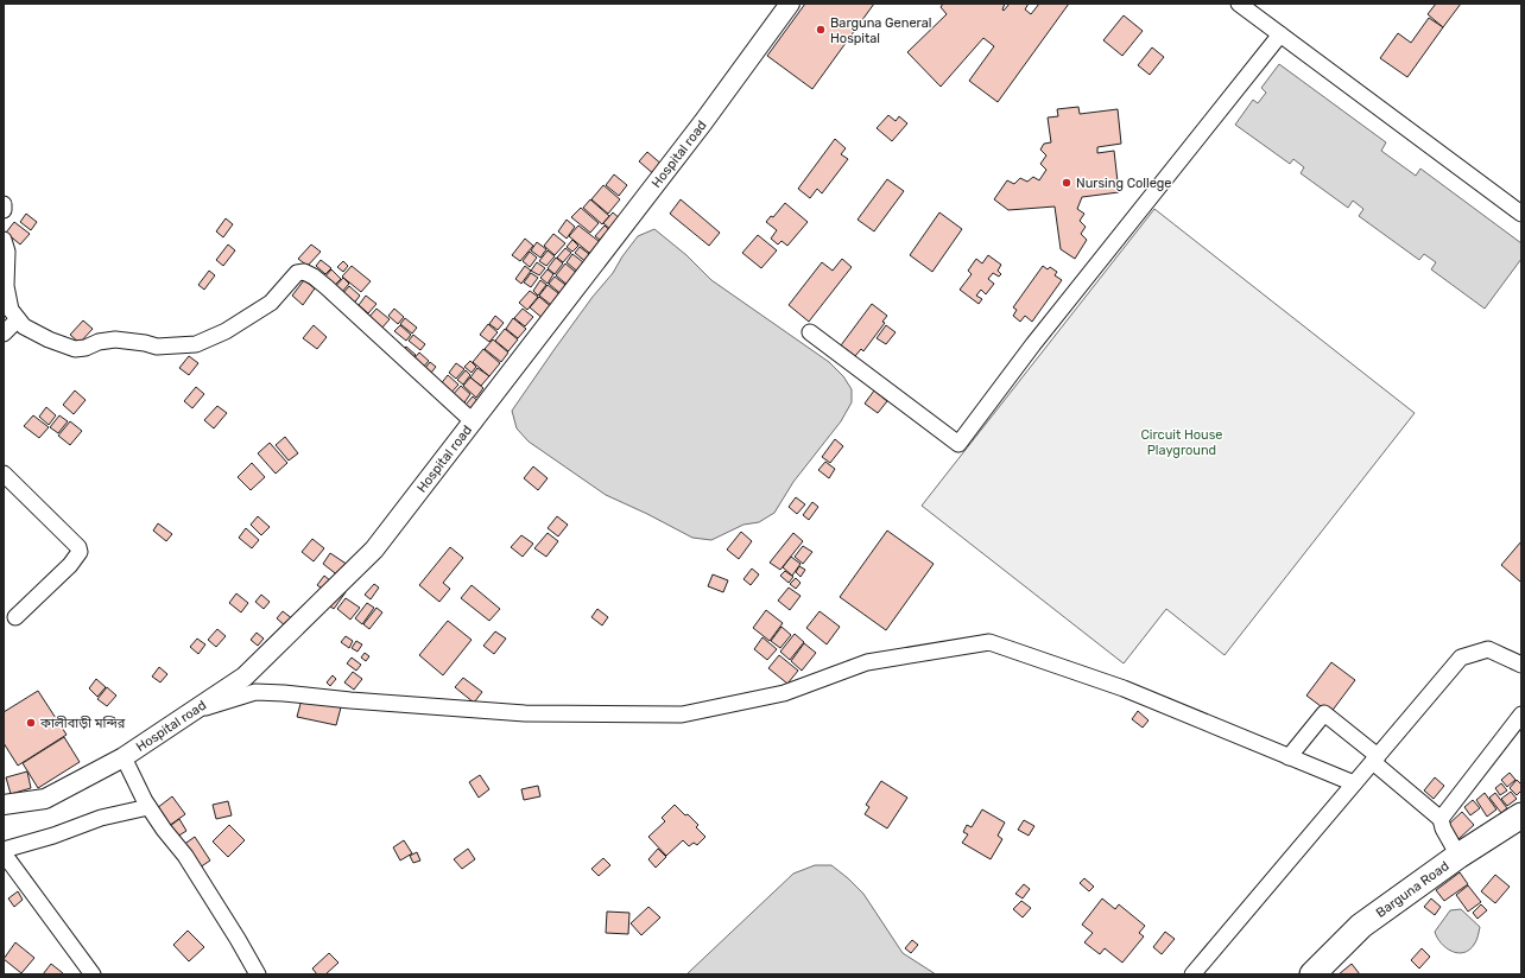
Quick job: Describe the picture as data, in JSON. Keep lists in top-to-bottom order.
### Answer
{
  "streets": {
    "main road": ["Barguna Road"],
    "street": ["Hospital road"]
  },
  "parks": ["Circuit House Playground"],
  "places": ["Barguna General Hospital", "Nursing College", "কালীবাড়ী মন্দির"]
}
